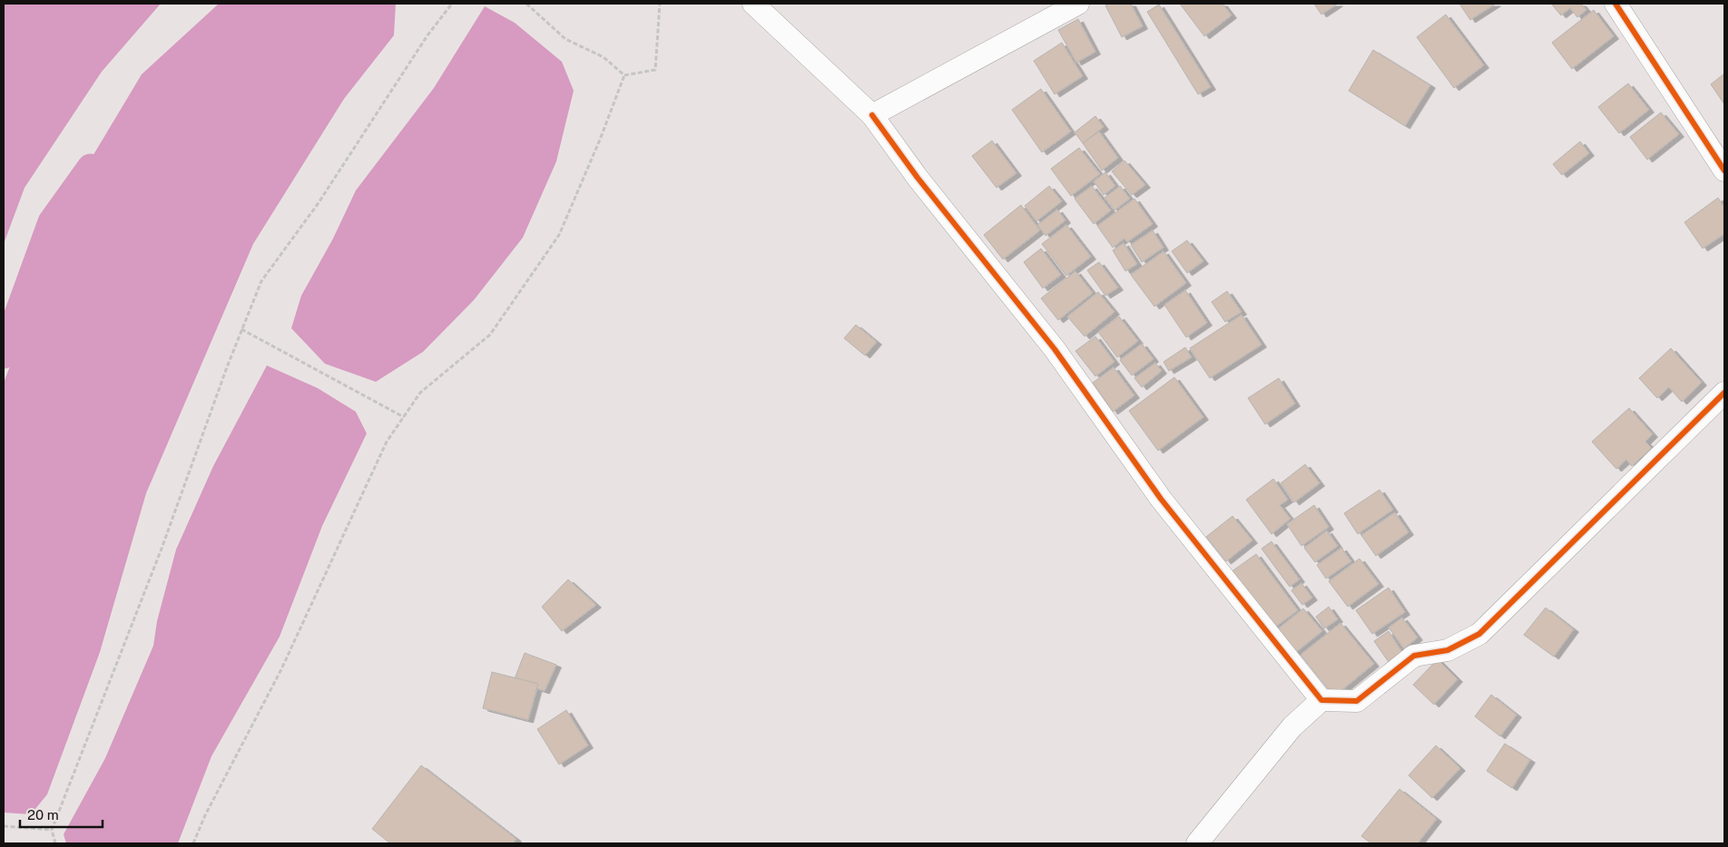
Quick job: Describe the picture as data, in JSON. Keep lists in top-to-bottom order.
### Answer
{
  "scale_bar": "20 m"
}
